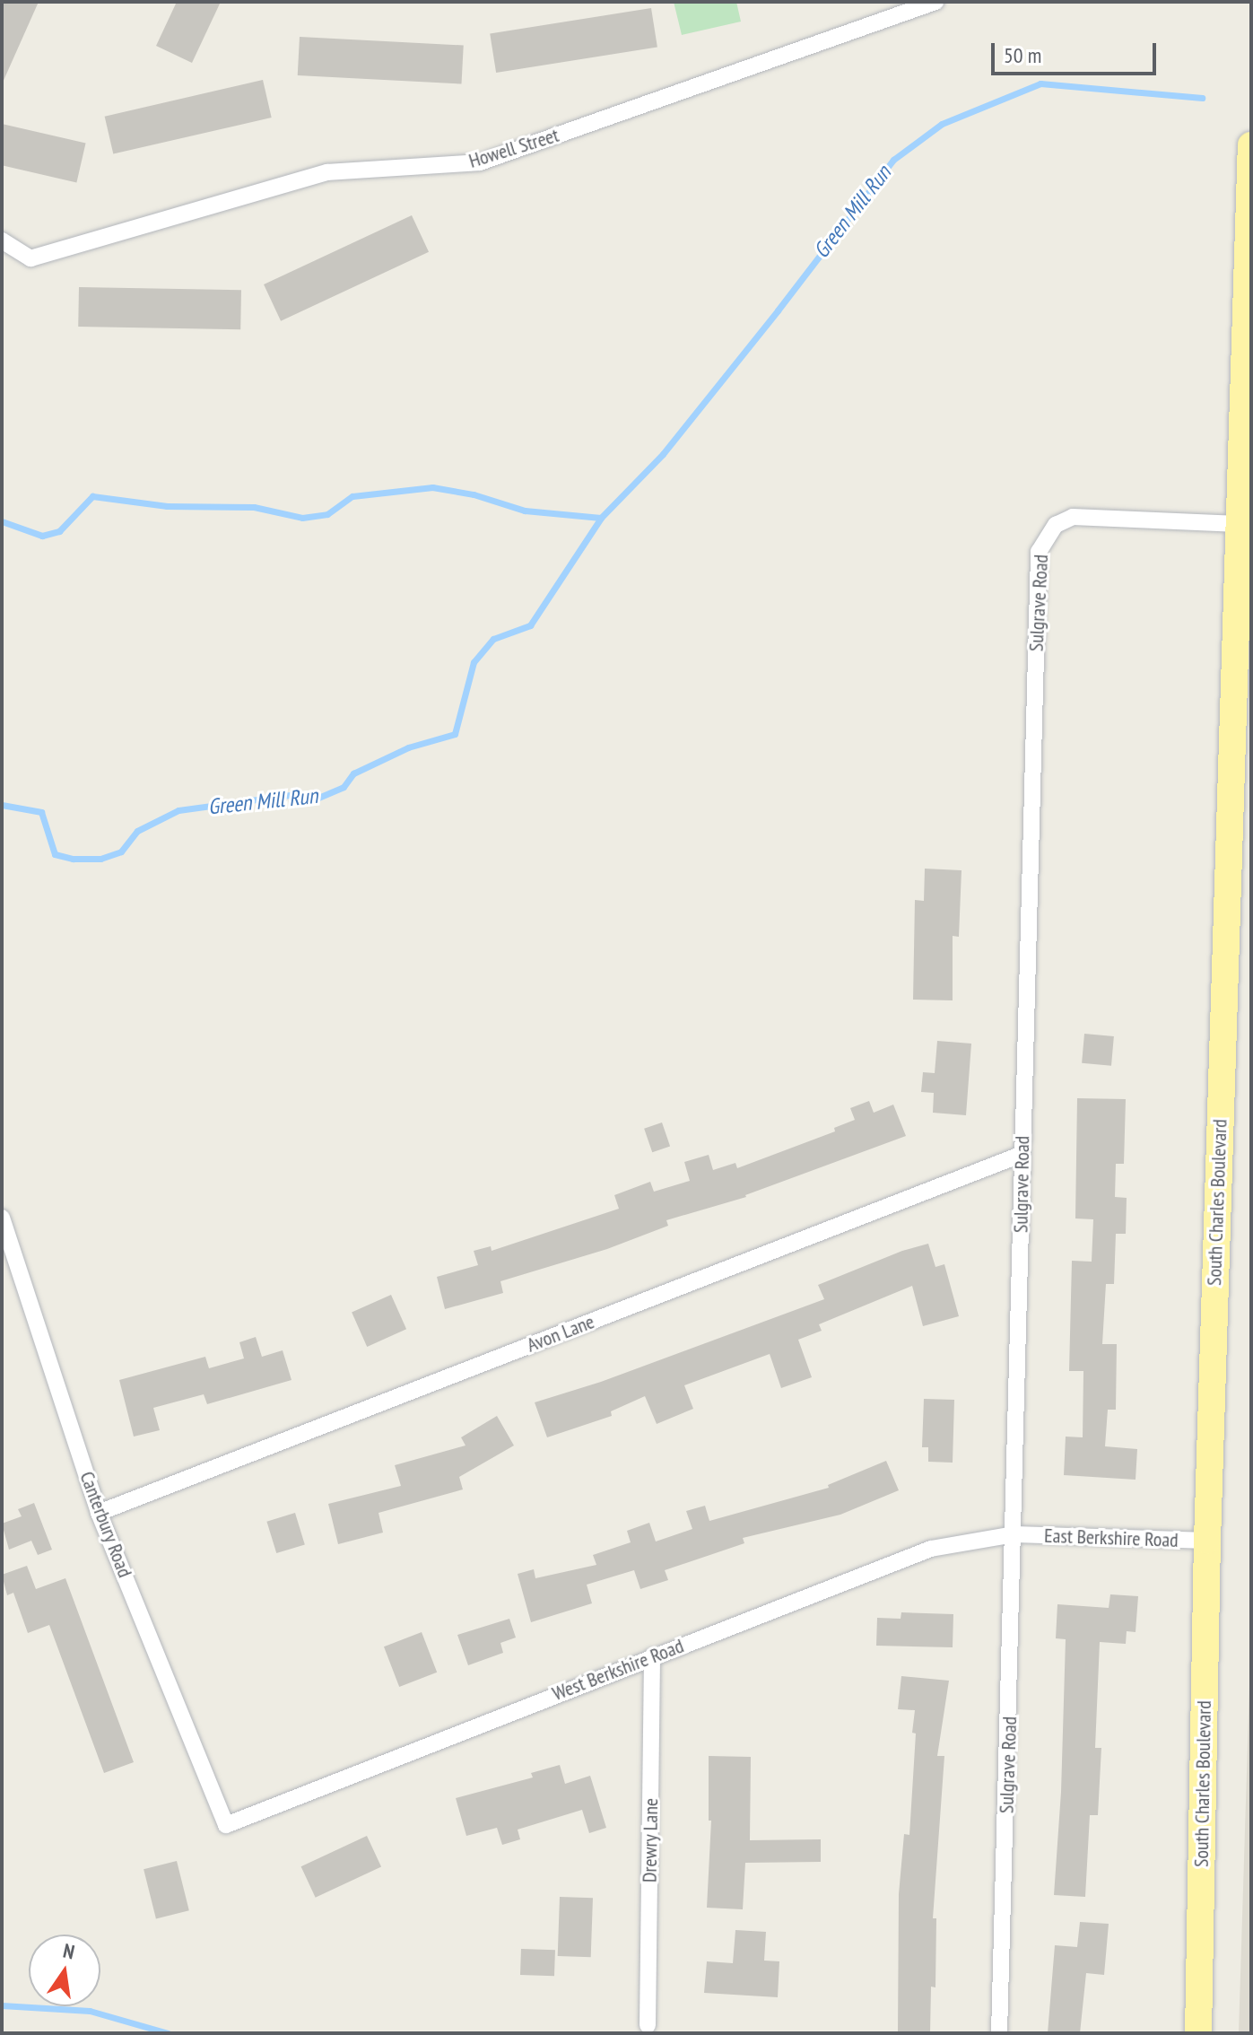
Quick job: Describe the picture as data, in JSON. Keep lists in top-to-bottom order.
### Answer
{
  "streets": {
    "main road": ["South Charles Boulevard"],
    "street": [
      "Howell Street",
      "Sulgrave Road",
      "Avon Lane",
      "Canterbury Road",
      "East Berkshire Road",
      "West Berkshire Road",
      "Drewry Lane"
    ]
  },
  "crossings": [
    ["Sulgrave Road", "South Charles Boulevard"],
    ["Sulgrave Road", "Avon Lane"],
    ["Sulgrave Road", "East Berkshire Road"],
    ["Sulgrave Road", "West Berkshire Road"],
    ["South Charles Boulevard", "East Berkshire Road"],
    ["Avon Lane", "Canterbury Road"],
    ["Canterbury Road", "West Berkshire Road"],
    ["East Berkshire Road", "West Berkshire Road"],
    ["West Berkshire Road", "Drewry Lane"]
  ],
  "water": ["Green Mill Run"],
  "scale_bar": "50 m",
  "north": "top"
}
